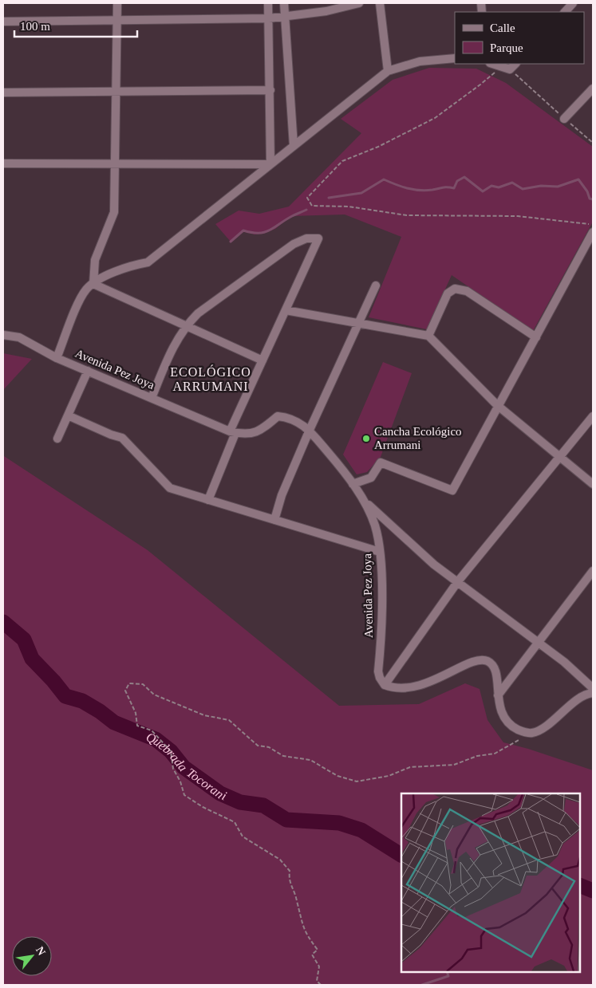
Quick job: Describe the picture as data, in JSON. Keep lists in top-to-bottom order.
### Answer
{
  "streets": {
    "street": ["Avenida Pez Joya"]
  },
  "districts": ["ECOLÓGICO ARRUMANI"],
  "water": ["Quebrada Tocorani"],
  "places": ["Cancha Ecológico Arrumani"],
  "legend": ["Calle", "Parque"],
  "scale_bar": "100 m",
  "north": "top right"
}
